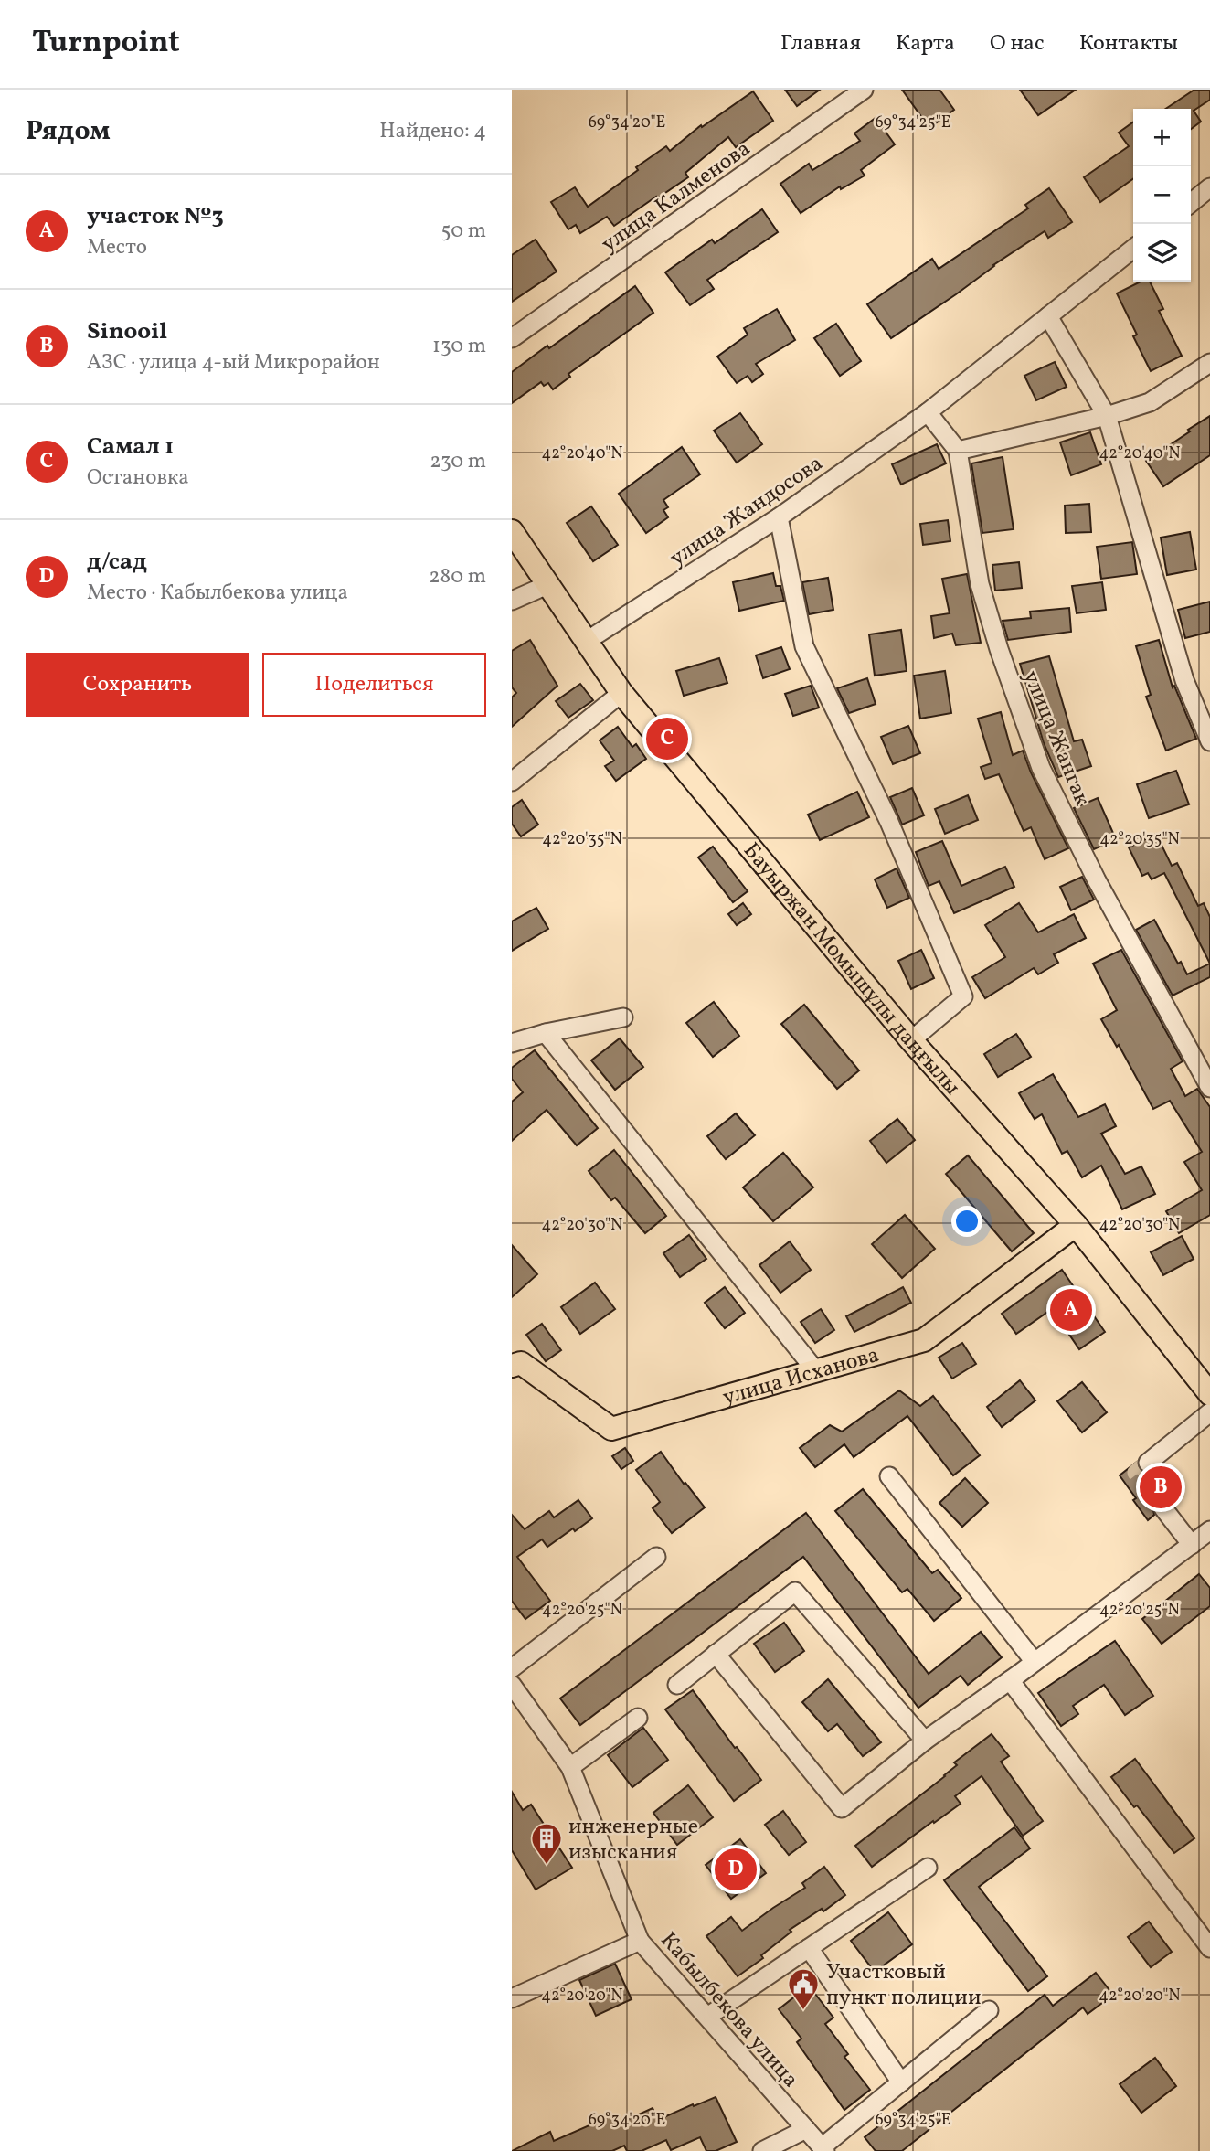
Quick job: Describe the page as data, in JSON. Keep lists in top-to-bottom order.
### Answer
{
  "streets": {
    "main road": ["Бауыржан Момышұлы даңғылы", "улица Исханова"],
    "street": [
      "улица Калменова",
      "улица Жандосова",
      "улица Жангак",
      "Кабылбекова улица"
    ]
  },
  "crossings": [
    ["улица Жандосова", "Бауыржан Момышұлы даңғылы"],
    ["Бауыржан Момышұлы даңғылы", "улица Исханова"]
  ],
  "places": {
    "building": ["инженерные изыскания"],
    "public building": ["Участковый пункт полиции"]
  },
  "page": {
    "header": "Turnpoint",
    "nav": [
      "Главная",
      "Карта",
      "О нас",
      "Контакты"
    ],
    "heading": ["Рядом", "Найдено: 4"],
    "map_buttons": ["+", "−"],
    "list": [
      {
        "mark": "A",
        "name": "участок №3",
        "note": "Место",
        "value": "50 m"
      },
      {
        "mark": "B",
        "name": "Sinooil",
        "note": "АЗС · улица 4-ый Микрорайон",
        "value": "130 m"
      },
      {
        "mark": "C",
        "name": "Самал 1",
        "note": "Остановка",
        "value": "230 m"
      },
      {
        "mark": "D",
        "name": "д/сад",
        "note": "Место · Кабылбекова улица",
        "value": "280 m"
      }
    ],
    "buttons": ["Сохранить", "Поделиться"],
    "pins": [
      "C",
      "A",
      "B",
      "D"
    ]
  },
  "coordinates": [
    "69°34'20\"E",
    "69°34'25\"E",
    "42°20'40\"N",
    "42°20'35\"N",
    "42°20'30\"N",
    "42°20'25\"N",
    "42°20'20\"N"
  ]
}
